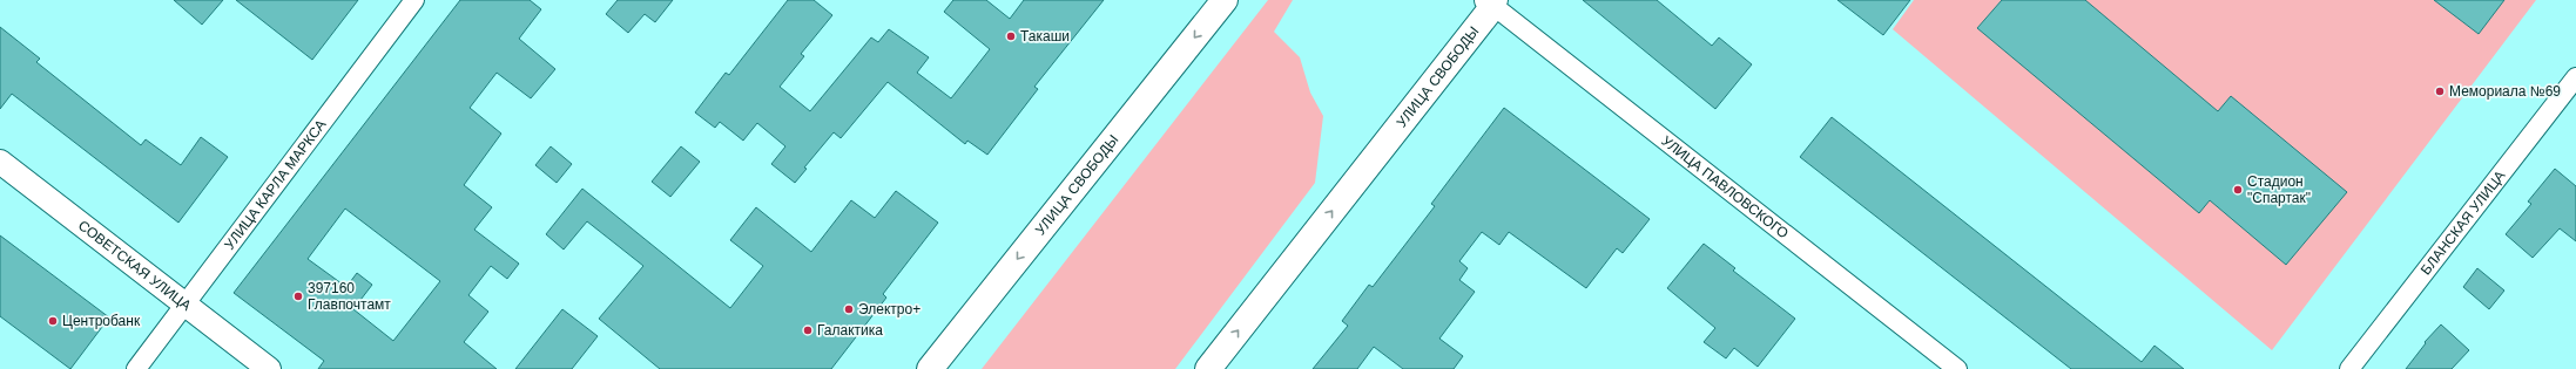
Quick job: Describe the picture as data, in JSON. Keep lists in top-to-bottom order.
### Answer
{
  "streets": {
    "main road": ["УЛИЦА СВОБОДЫ"],
    "street": [
      "УЛИЦА КАРЛА МАРКСА",
      "УЛИЦА ПАВЛОВСКОГО",
      "БЛАНСКАЯ УЛИЦА",
      "СОВЕТСКАЯ УЛИЦА"
    ]
  },
  "crossings": [
    ["УЛИЦА СВОБОДЫ", "УЛИЦА ПАВЛОВСКОГО"],
    ["УЛИЦА КАРЛА МАРКСА", "СОВЕТСКАЯ УЛИЦА"]
  ],
  "places": [
    "Такаши",
    "Мемориала №69",
    "Стадион \"Спартак\"",
    "397160 Главпочтамт",
    "Электро+",
    "Центробанк",
    "Галактика"
  ]
}
